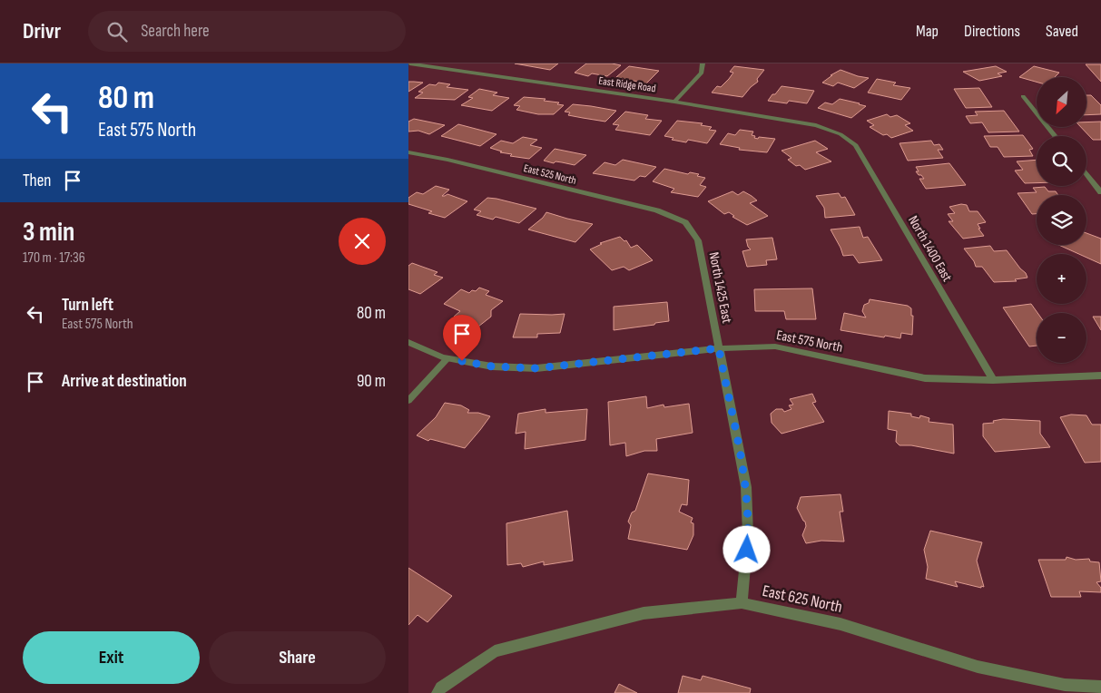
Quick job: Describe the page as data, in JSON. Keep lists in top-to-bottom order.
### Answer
{
  "streets": {
    "street": [
      "East Ridge Road",
      "East 525 North",
      "North 1400 East",
      "North 1425 East",
      "East 575 North",
      "East 625 North"
    ]
  },
  "crossings": [
    ["East Ridge Road", "North 1400 East"],
    ["East 525 North", "North 1425 East"],
    ["North 1400 East", "East 575 North"],
    ["North 1425 East", "East 575 North"],
    ["North 1425 East", "East 625 North"]
  ],
  "north": "bottom left",
  "page": {
    "header": "Drivr",
    "search": "Search here",
    "nav": ["Map", "Directions", "Saved"],
    "turn": ["80 m", "East 575 North"],
    "map_buttons": ["+", "−"],
    "then": "Then",
    "heading": ["3 min", "170 m · 17:36"],
    "list": [
      {
        "name": "Turn left",
        "note": "East 575 North",
        "value": "80 m"
      },
      {
        "name": "Arrive at destination",
        "value": "90 m"
      }
    ],
    "buttons": ["Exit", "Share"]
  }
}
